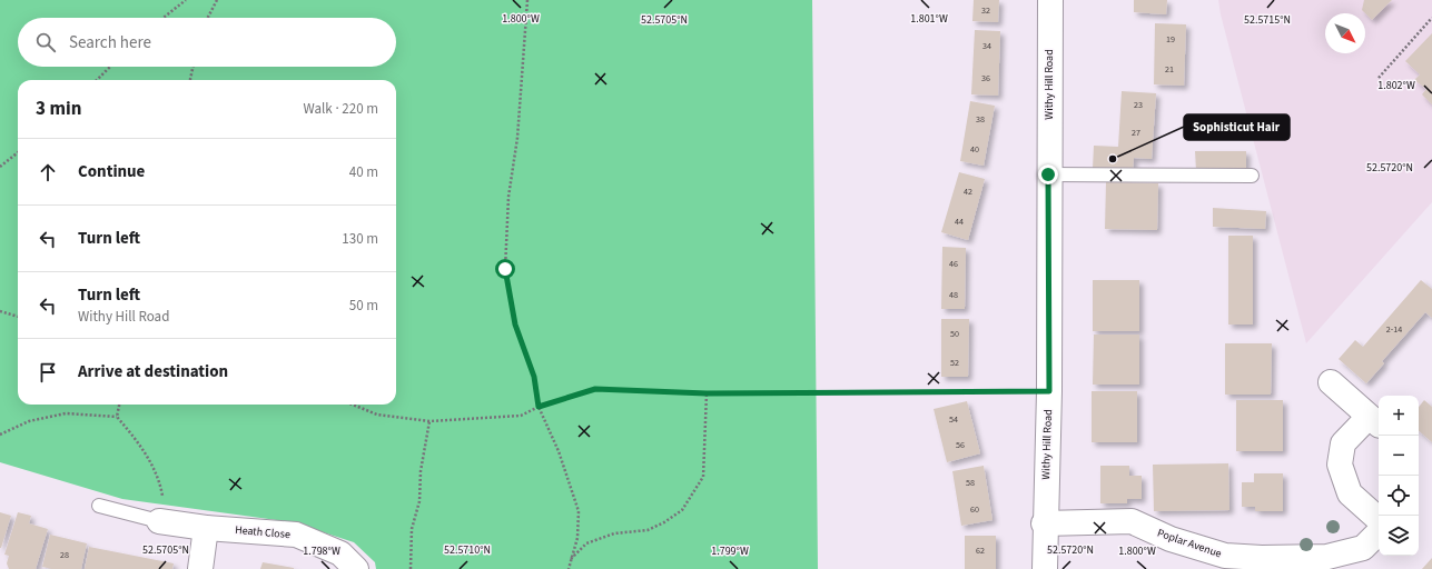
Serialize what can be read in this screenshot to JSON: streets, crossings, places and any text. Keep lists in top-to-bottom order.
{
  "streets": {
    "street": ["Withy Hill Road", "Heath Close", "Poplar Avenue"]
  },
  "crossings": [
    ["Withy Hill Road", "Poplar Avenue"]
  ],
  "places": ["Sophisticut Hair"],
  "house_numbers": [
    "32",
    "19",
    "34",
    "21",
    "36",
    "23",
    "38",
    "27",
    "40",
    "42",
    "44",
    "46",
    "48",
    "2-14",
    "50",
    "52",
    "54",
    "56",
    "58",
    "60",
    "62",
    "28"
  ],
  "north": "bottom right",
  "page": {
    "search": "Search here",
    "heading": ["3 min", "Walk · 220 m"],
    "list": [
      ["Continue", "40 m"],
      ["Turn left", "130 m"],
      ["Turn left", "Withy Hill Road", "50 m"],
      "Arrive at destination"
    ],
    "map_buttons": ["+", "−"]
  },
  "coordinates": [
    "1.801°W",
    "1.800°W",
    "52.5705°N",
    "52.5715°N",
    "1.802°W",
    "52.5720°N",
    "52.5710°N",
    "1.798°W",
    "1.799°W"
  ]
}
